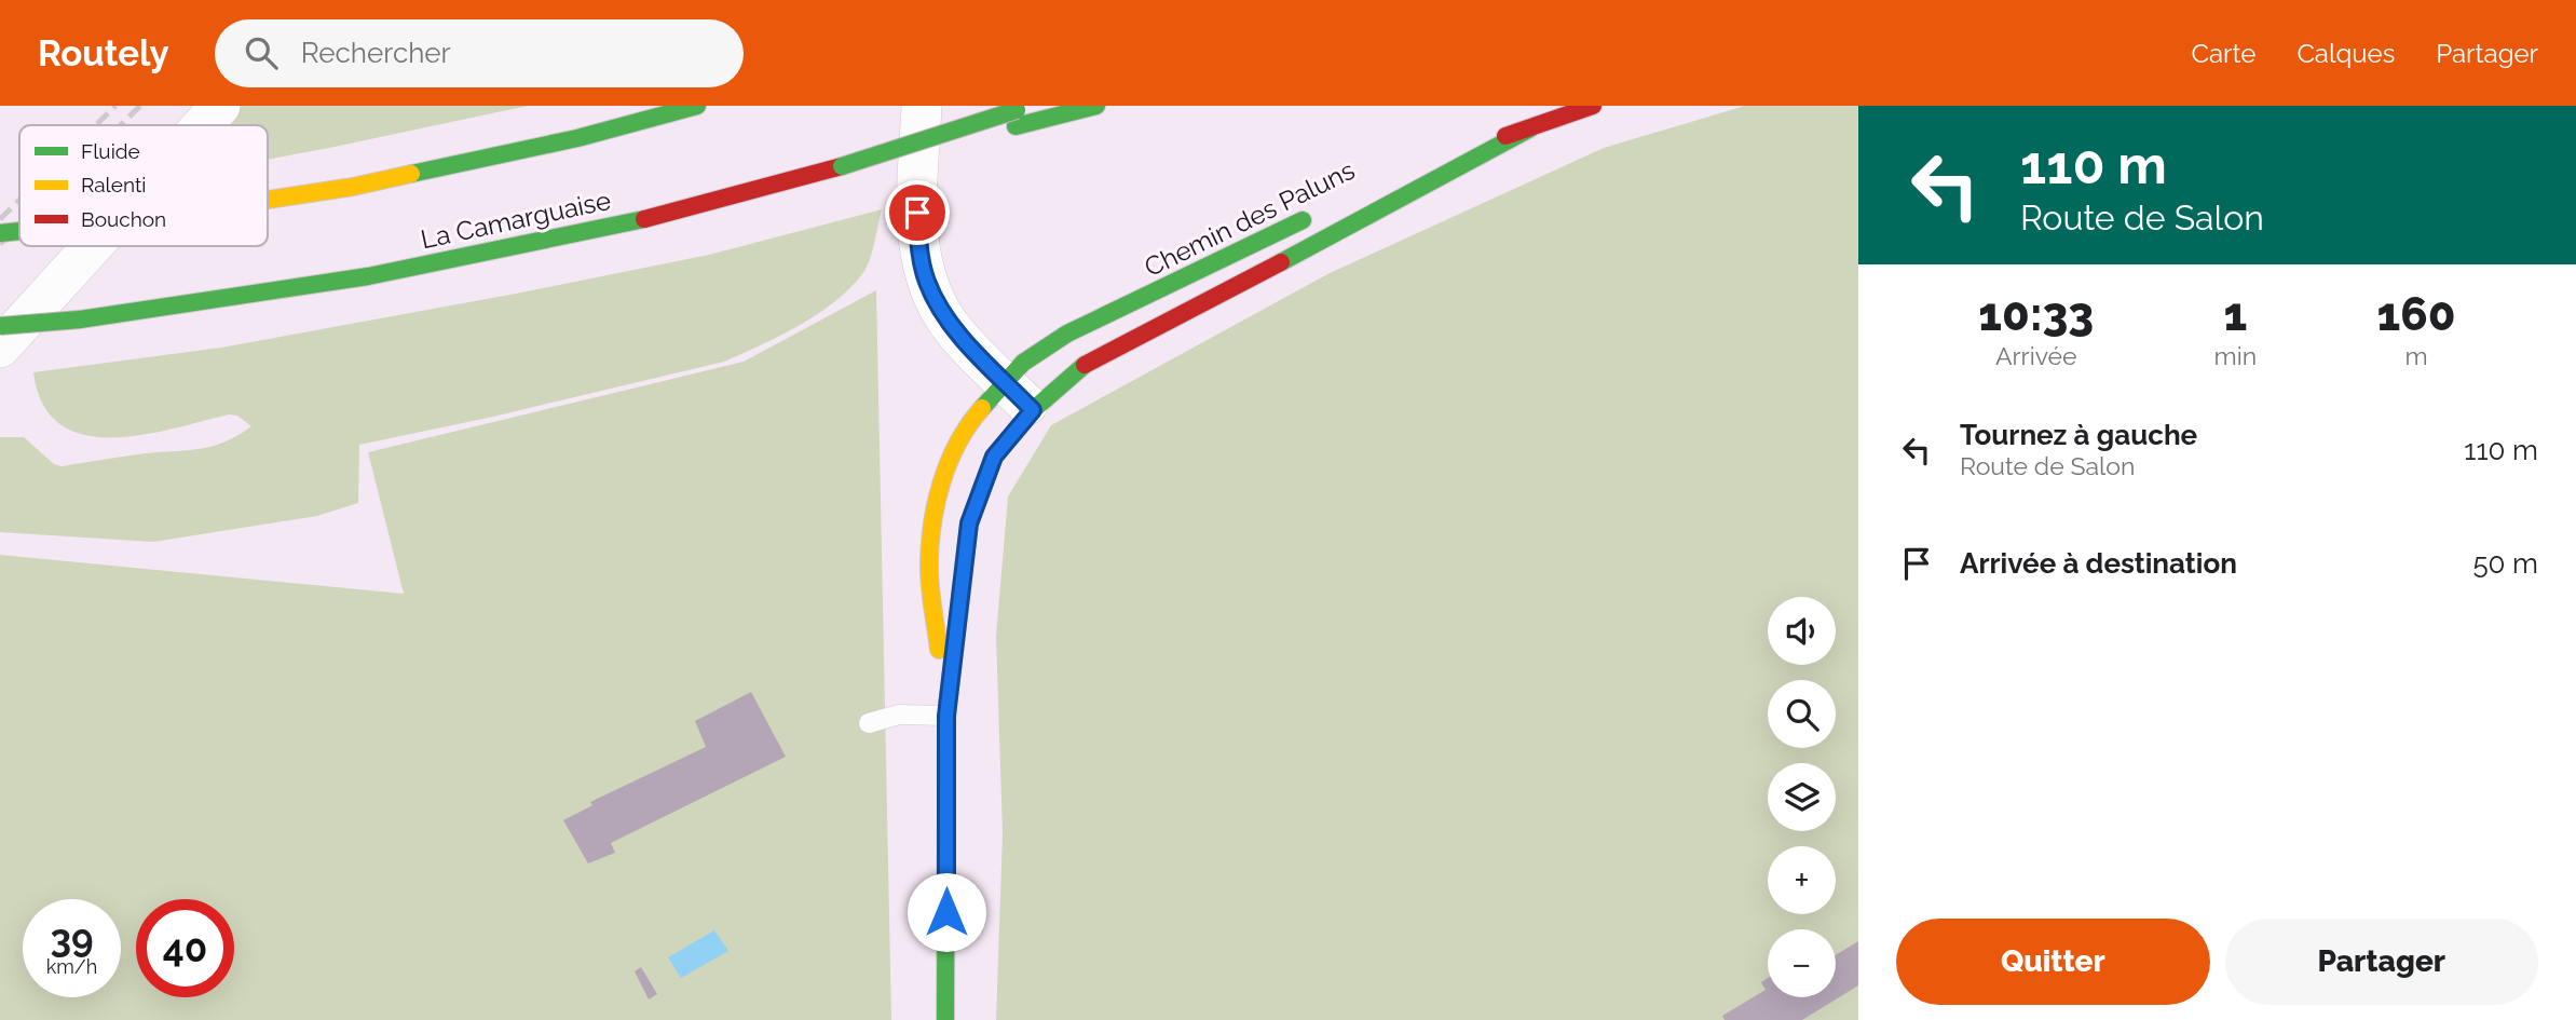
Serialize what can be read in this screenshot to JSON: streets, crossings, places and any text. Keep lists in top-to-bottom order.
{
  "streets": {
    "main road": ["Chemin des Paluns", "La Camarguaise"]
  },
  "legend": ["Fluide", "Ralenti", "Bouchon"],
  "page": {
    "header": "Routely",
    "search": "Rechercher",
    "nav": ["Carte", "Calques", "Partager"],
    "turn": ["110 m", "Route de Salon"],
    "eta": [
      "10:33",
      "Arrivée",
      "1",
      "min",
      "160",
      "m"
    ],
    "list": [
      {
        "name": "Tournez à gauche",
        "note": "Route de Salon",
        "value": "110 m"
      },
      {
        "name": "Arrivée à destination",
        "value": "50 m"
      }
    ],
    "map_buttons": ["+", "−"],
    "speed": "39 km/h",
    "limit": "40",
    "buttons": ["Quitter", "Partager"]
  }
}
